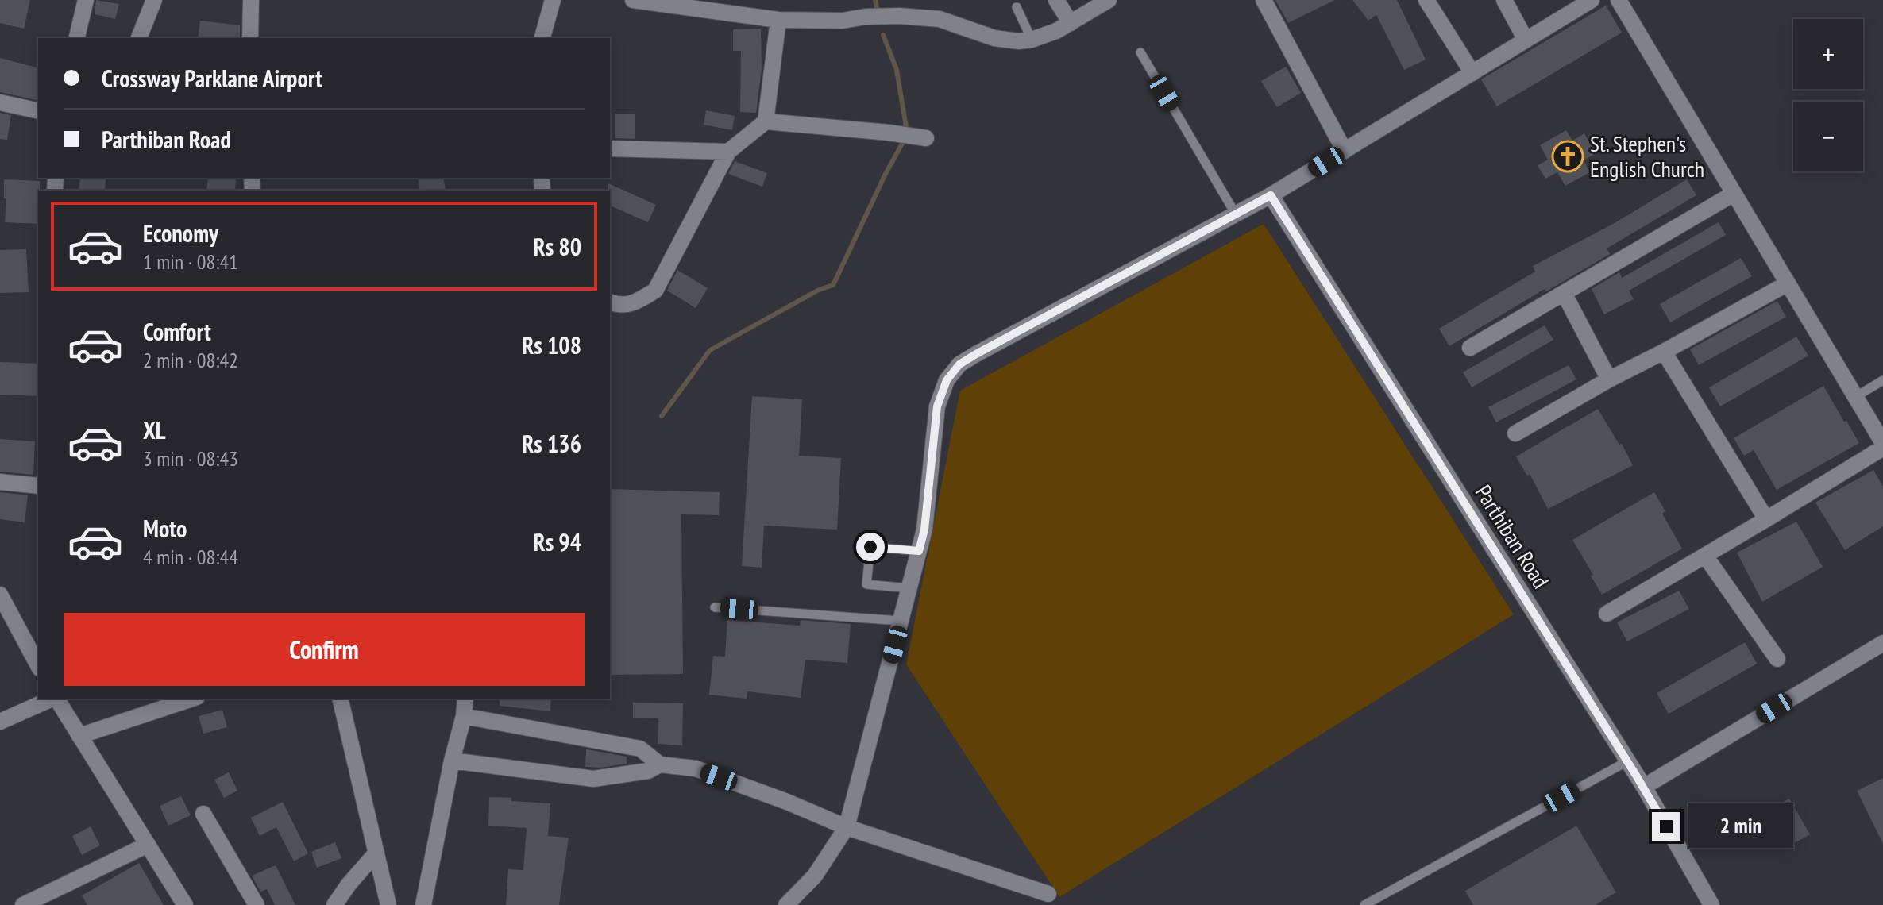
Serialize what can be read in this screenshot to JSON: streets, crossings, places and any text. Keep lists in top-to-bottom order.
{
  "streets": {
    "street": ["Parthiban Road"]
  },
  "places": {
    "church": ["St. Stephen's English Church"]
  },
  "page": {
    "map_buttons": ["+", "−"],
    "banner": ["Crossway Parklane Airport", "Parthiban Road"],
    "list": [
      {
        "name": "Economy",
        "note": "1 min · 08:41",
        "value": "Rs 80"
      },
      {
        "name": "Comfort",
        "note": "2 min · 08:42",
        "value": "Rs 108"
      },
      {
        "name": "XL",
        "note": "3 min · 08:43",
        "value": "Rs 136"
      },
      {
        "name": "Moto",
        "note": "4 min · 08:44",
        "value": "Rs 94"
      }
    ],
    "buttons": "Confirm",
    "bubble": "2 min"
  }
}
